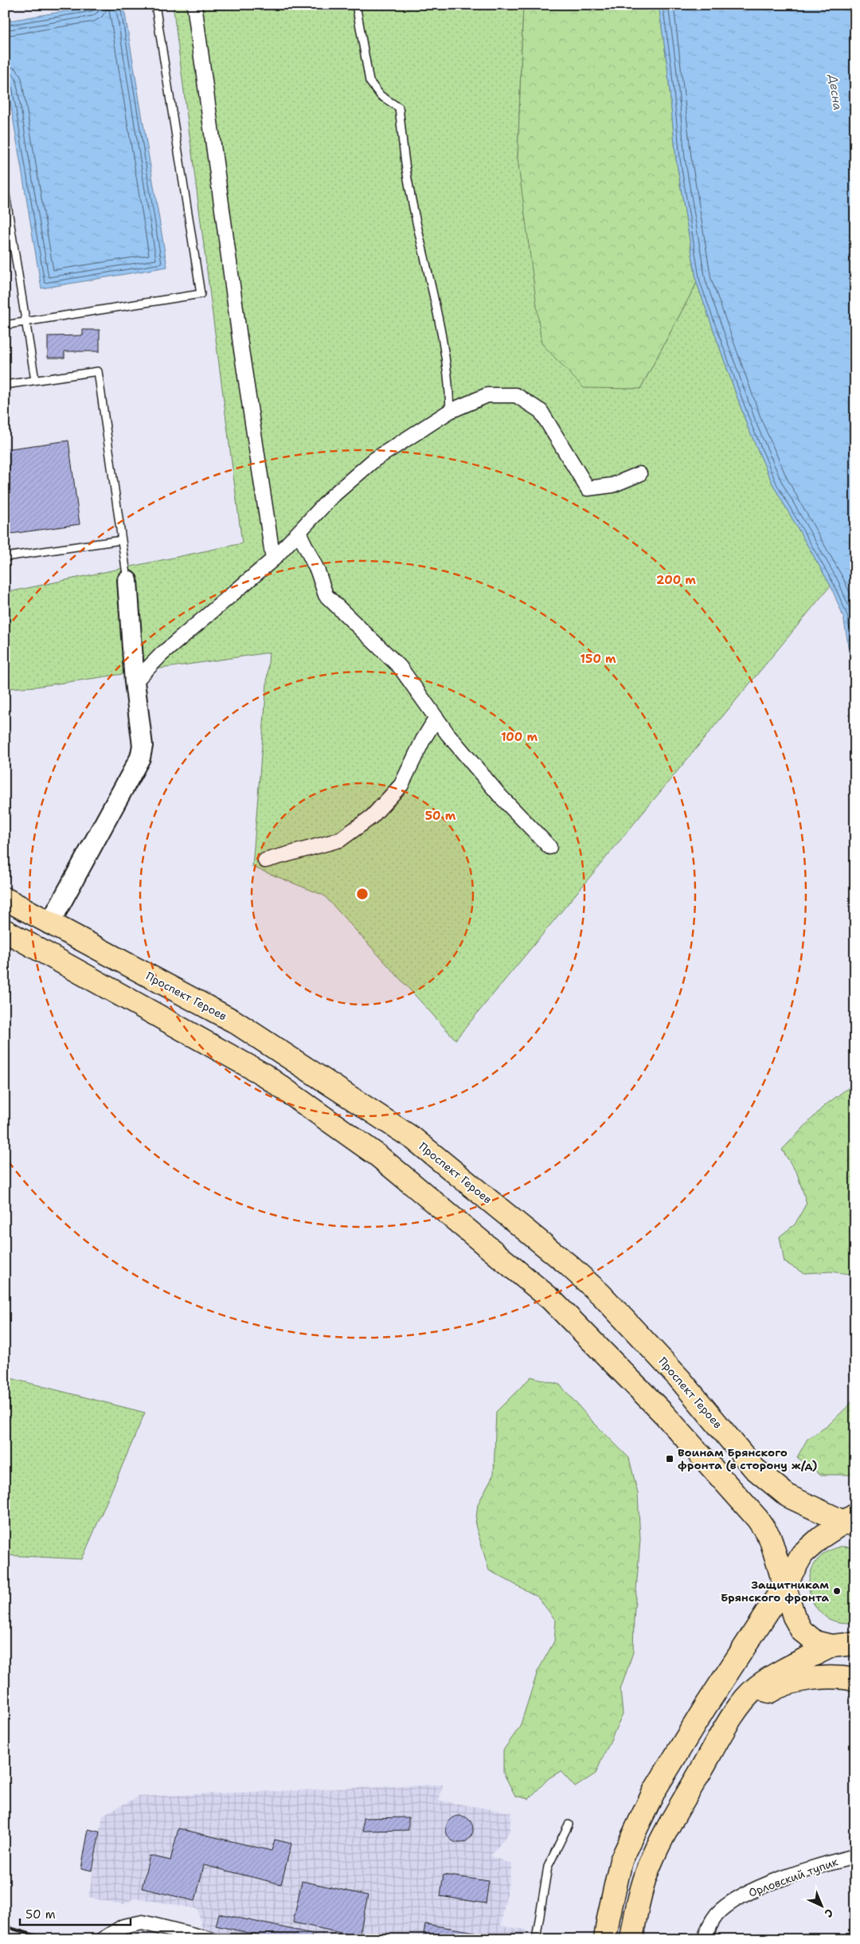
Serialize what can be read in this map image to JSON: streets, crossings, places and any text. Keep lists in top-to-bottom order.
{
  "streets": {
    "main road": ["Проспект Героев"],
    "street": ["Орловский тупик"]
  },
  "water": ["Десна"],
  "places": {
    "transit": ["Воинам Брянского фронта (в сторону ж/д)"],
    "other": ["Защитникам Брянского фронта"]
  },
  "scale_bar": "50 m",
  "north": "bottom right",
  "rings": [
    "200 m",
    "150 m",
    "100 m",
    "50 m"
  ]
}
